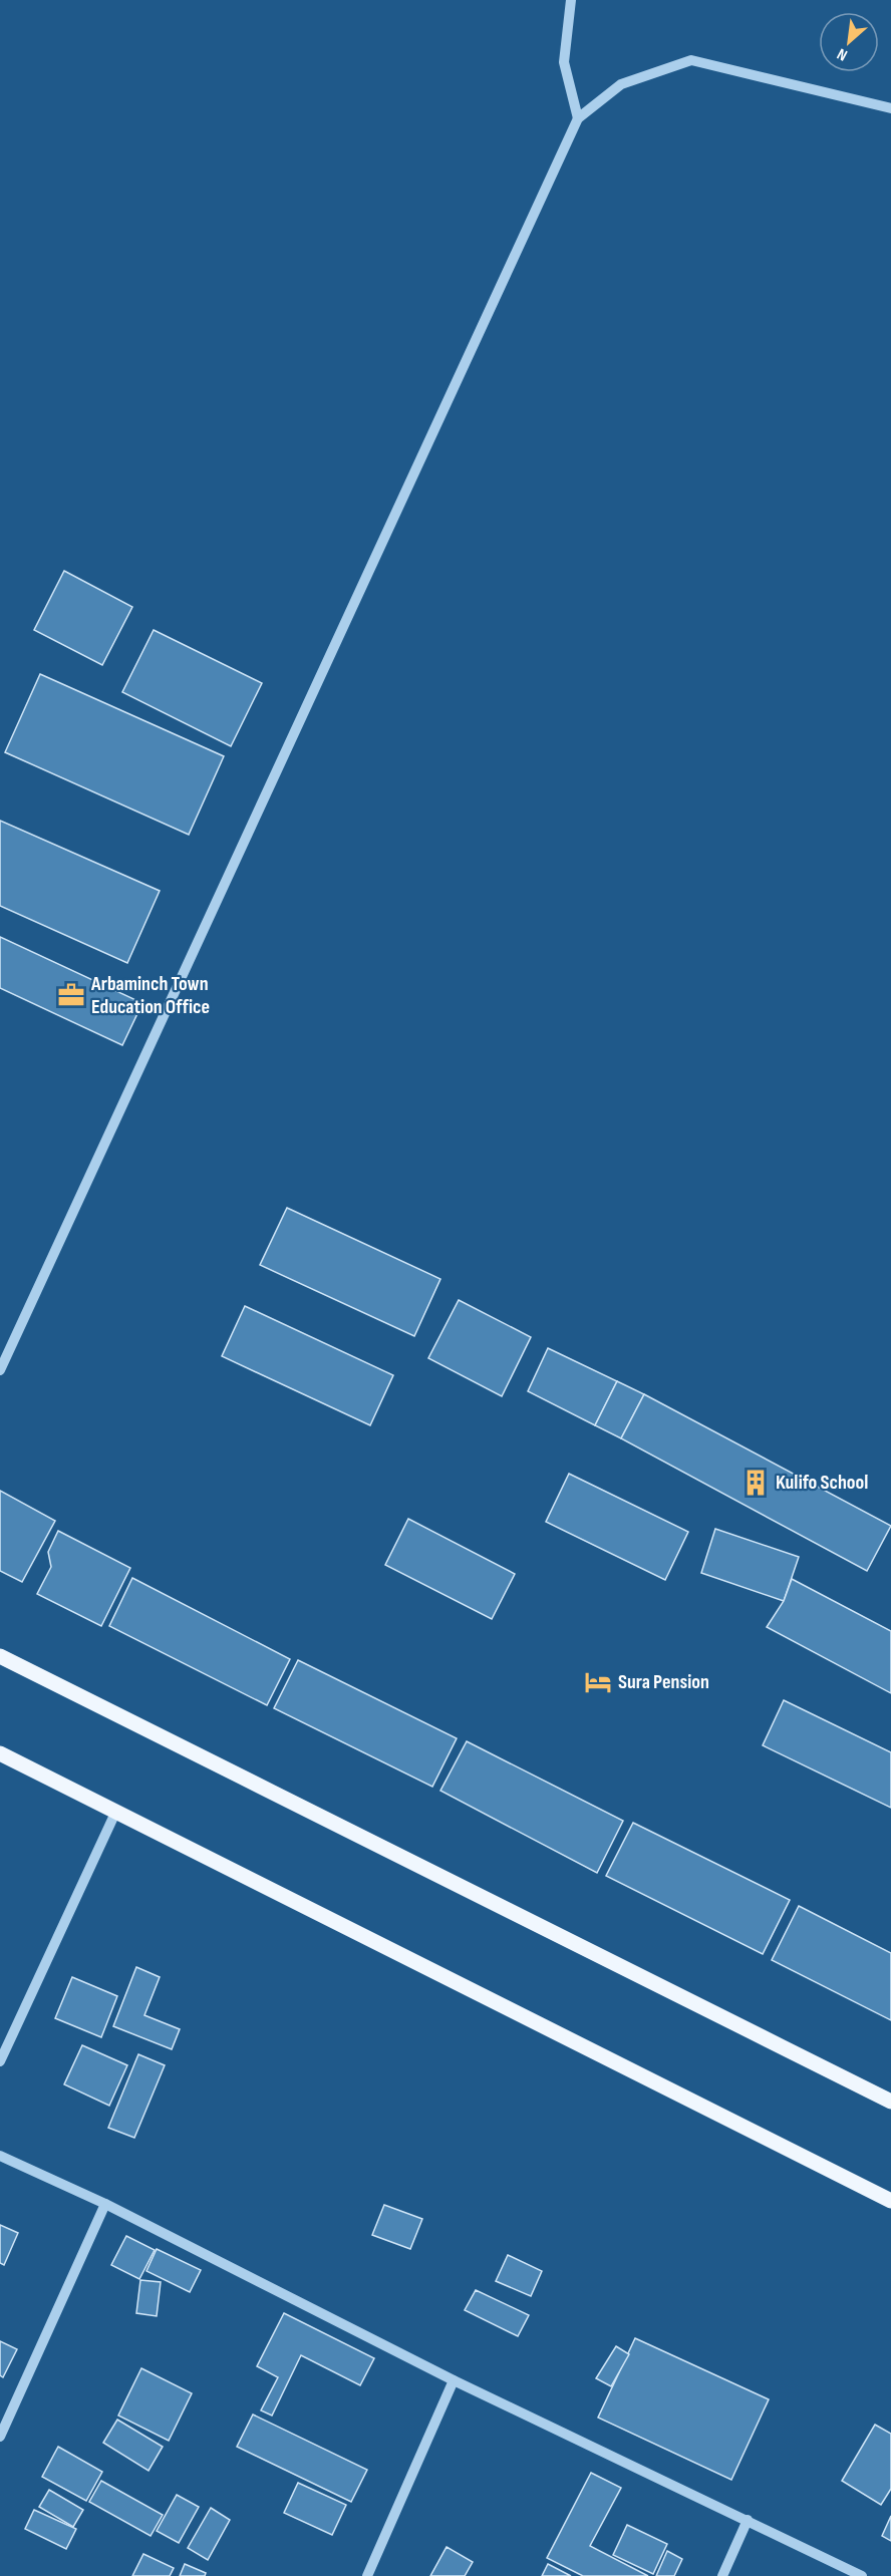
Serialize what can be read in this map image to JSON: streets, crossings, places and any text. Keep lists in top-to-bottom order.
{
  "places": {
    "office": ["Arbaminch Town Education Office"],
    "building": ["Kulifo School"],
    "hotel": ["Sura Pension"]
  },
  "north": "bottom left"
}
